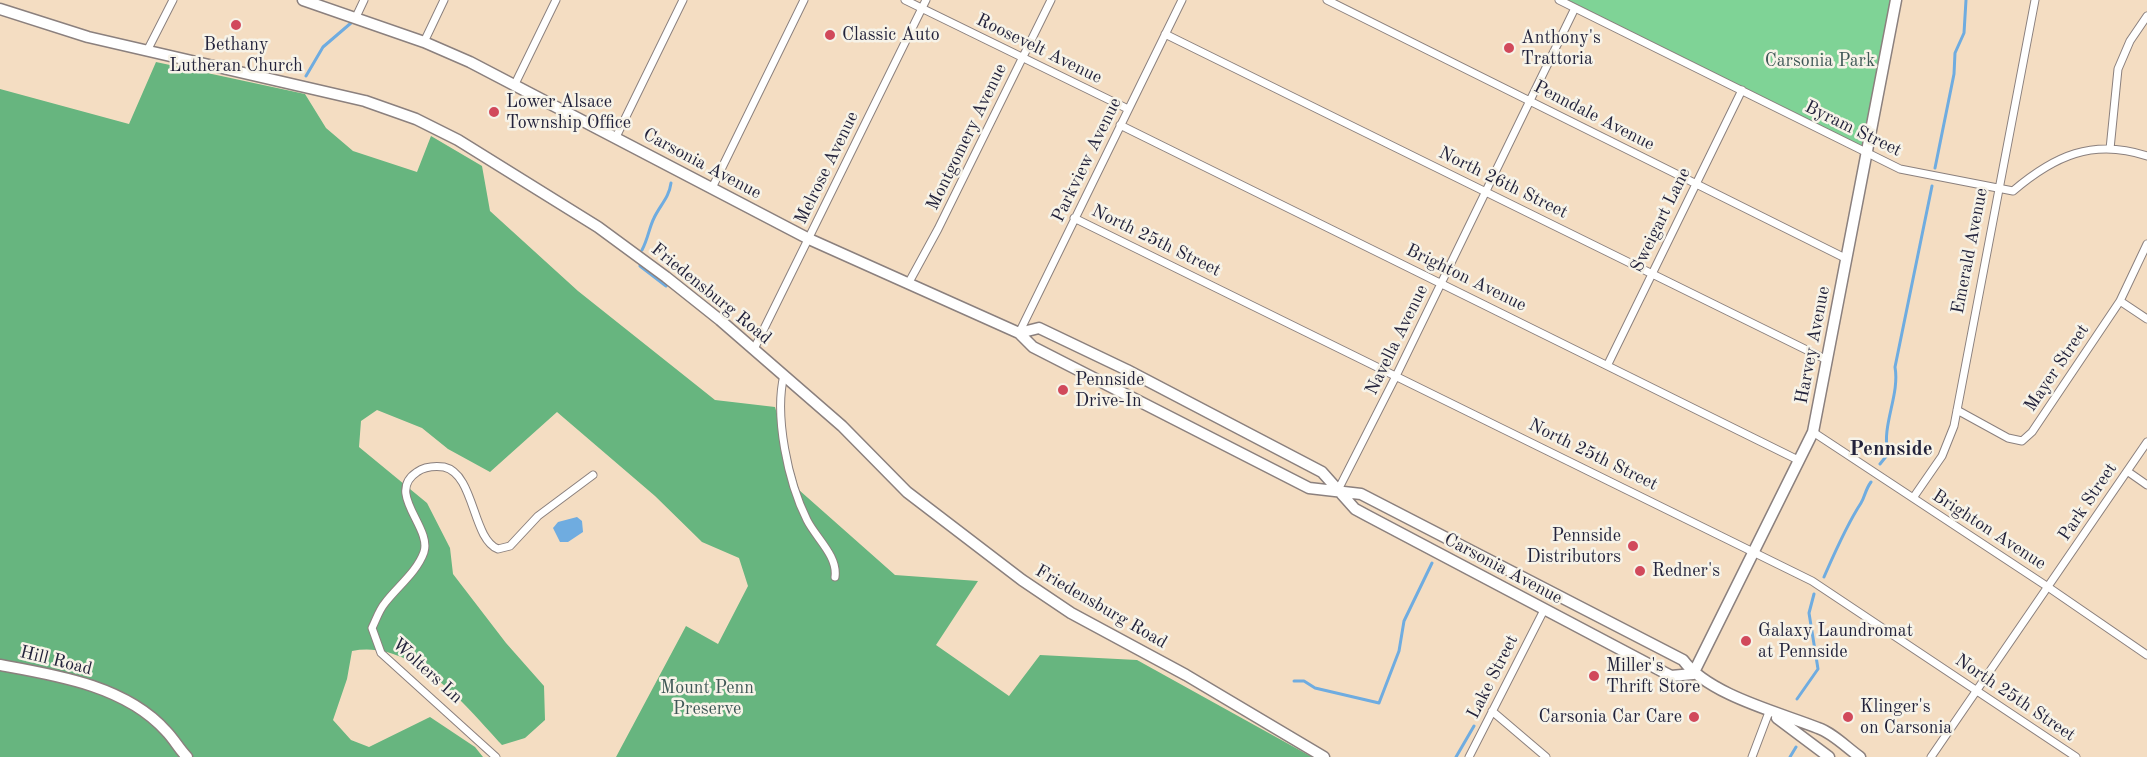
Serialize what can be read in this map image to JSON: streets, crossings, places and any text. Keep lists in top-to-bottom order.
{
  "streets": {
    "street": [
      "Roosevelt Avenue",
      "Penndale Avenue",
      "Byram Street",
      "Montgomery Avenue",
      "Parkview Avenue",
      "Carsonia Avenue",
      "Melrose Avenue",
      "North 26th Street",
      "Sweigart Lane",
      "North 25th Street",
      "Emerald Avenue",
      "Brighton Avenue",
      "Friedensburg Road",
      "Navella Avenue",
      "Harvey Avenue",
      "Mayer Street",
      "Park Street",
      "Hill Road",
      "Wolters Ln",
      "Lake Street"
    ]
  },
  "crossings": [
    ["Roosevelt Avenue", "Montgomery Avenue"],
    ["Roosevelt Avenue", "Parkview Avenue"],
    ["Roosevelt Avenue", "Melrose Avenue"],
    ["Penndale Avenue", "Sweigart Lane"],
    ["Penndale Avenue", "Navella Avenue"],
    ["Penndale Avenue", "Harvey Avenue"],
    ["Byram Street", "Sweigart Lane"],
    ["Byram Street", "Emerald Avenue"],
    ["Byram Street", "Navella Avenue"],
    ["Byram Street", "Harvey Avenue"],
    ["Montgomery Avenue", "Carsonia Avenue"],
    ["Parkview Avenue", "Carsonia Avenue"],
    ["Parkview Avenue", "North 26th Street"],
    ["Parkview Avenue", "North 25th Street"],
    ["Parkview Avenue", "Brighton Avenue"],
    ["Carsonia Avenue", "Melrose Avenue"],
    ["Carsonia Avenue", "Navella Avenue"],
    ["Carsonia Avenue", "Harvey Avenue"],
    ["Carsonia Avenue", "Lake Street"],
    ["Melrose Avenue", "Friedensburg Road"],
    ["North 26th Street", "Sweigart Lane"],
    ["North 26th Street", "Navella Avenue"],
    ["North 26th Street", "Harvey Avenue"],
    ["Sweigart Lane", "Brighton Avenue"],
    ["North 25th Street", "Navella Avenue"],
    ["North 25th Street", "Harvey Avenue"],
    ["North 25th Street", "Park Street"],
    ["Emerald Avenue", "Brighton Avenue"],
    ["Emerald Avenue", "Mayer Street"],
    ["Brighton Avenue", "Navella Avenue"],
    ["Brighton Avenue", "Harvey Avenue"],
    ["Brighton Avenue", "Park Street"]
  ],
  "districts": ["Pennside"],
  "parks": ["Carsonia Park", "Mount Penn Preserve"],
  "places": [
    "Bethany Lutheran Church",
    "Classic Auto",
    "Anthony's Trattoria",
    "Lower Alsace Township Office",
    "Pennside Drive-In",
    "Pennside Distributors",
    "Redner's",
    "Galaxy Laundromat at Pennside",
    "Miller's Thrift Store",
    "Carsonia Car Care",
    "Klinger's on Carsonia"
  ]
}
